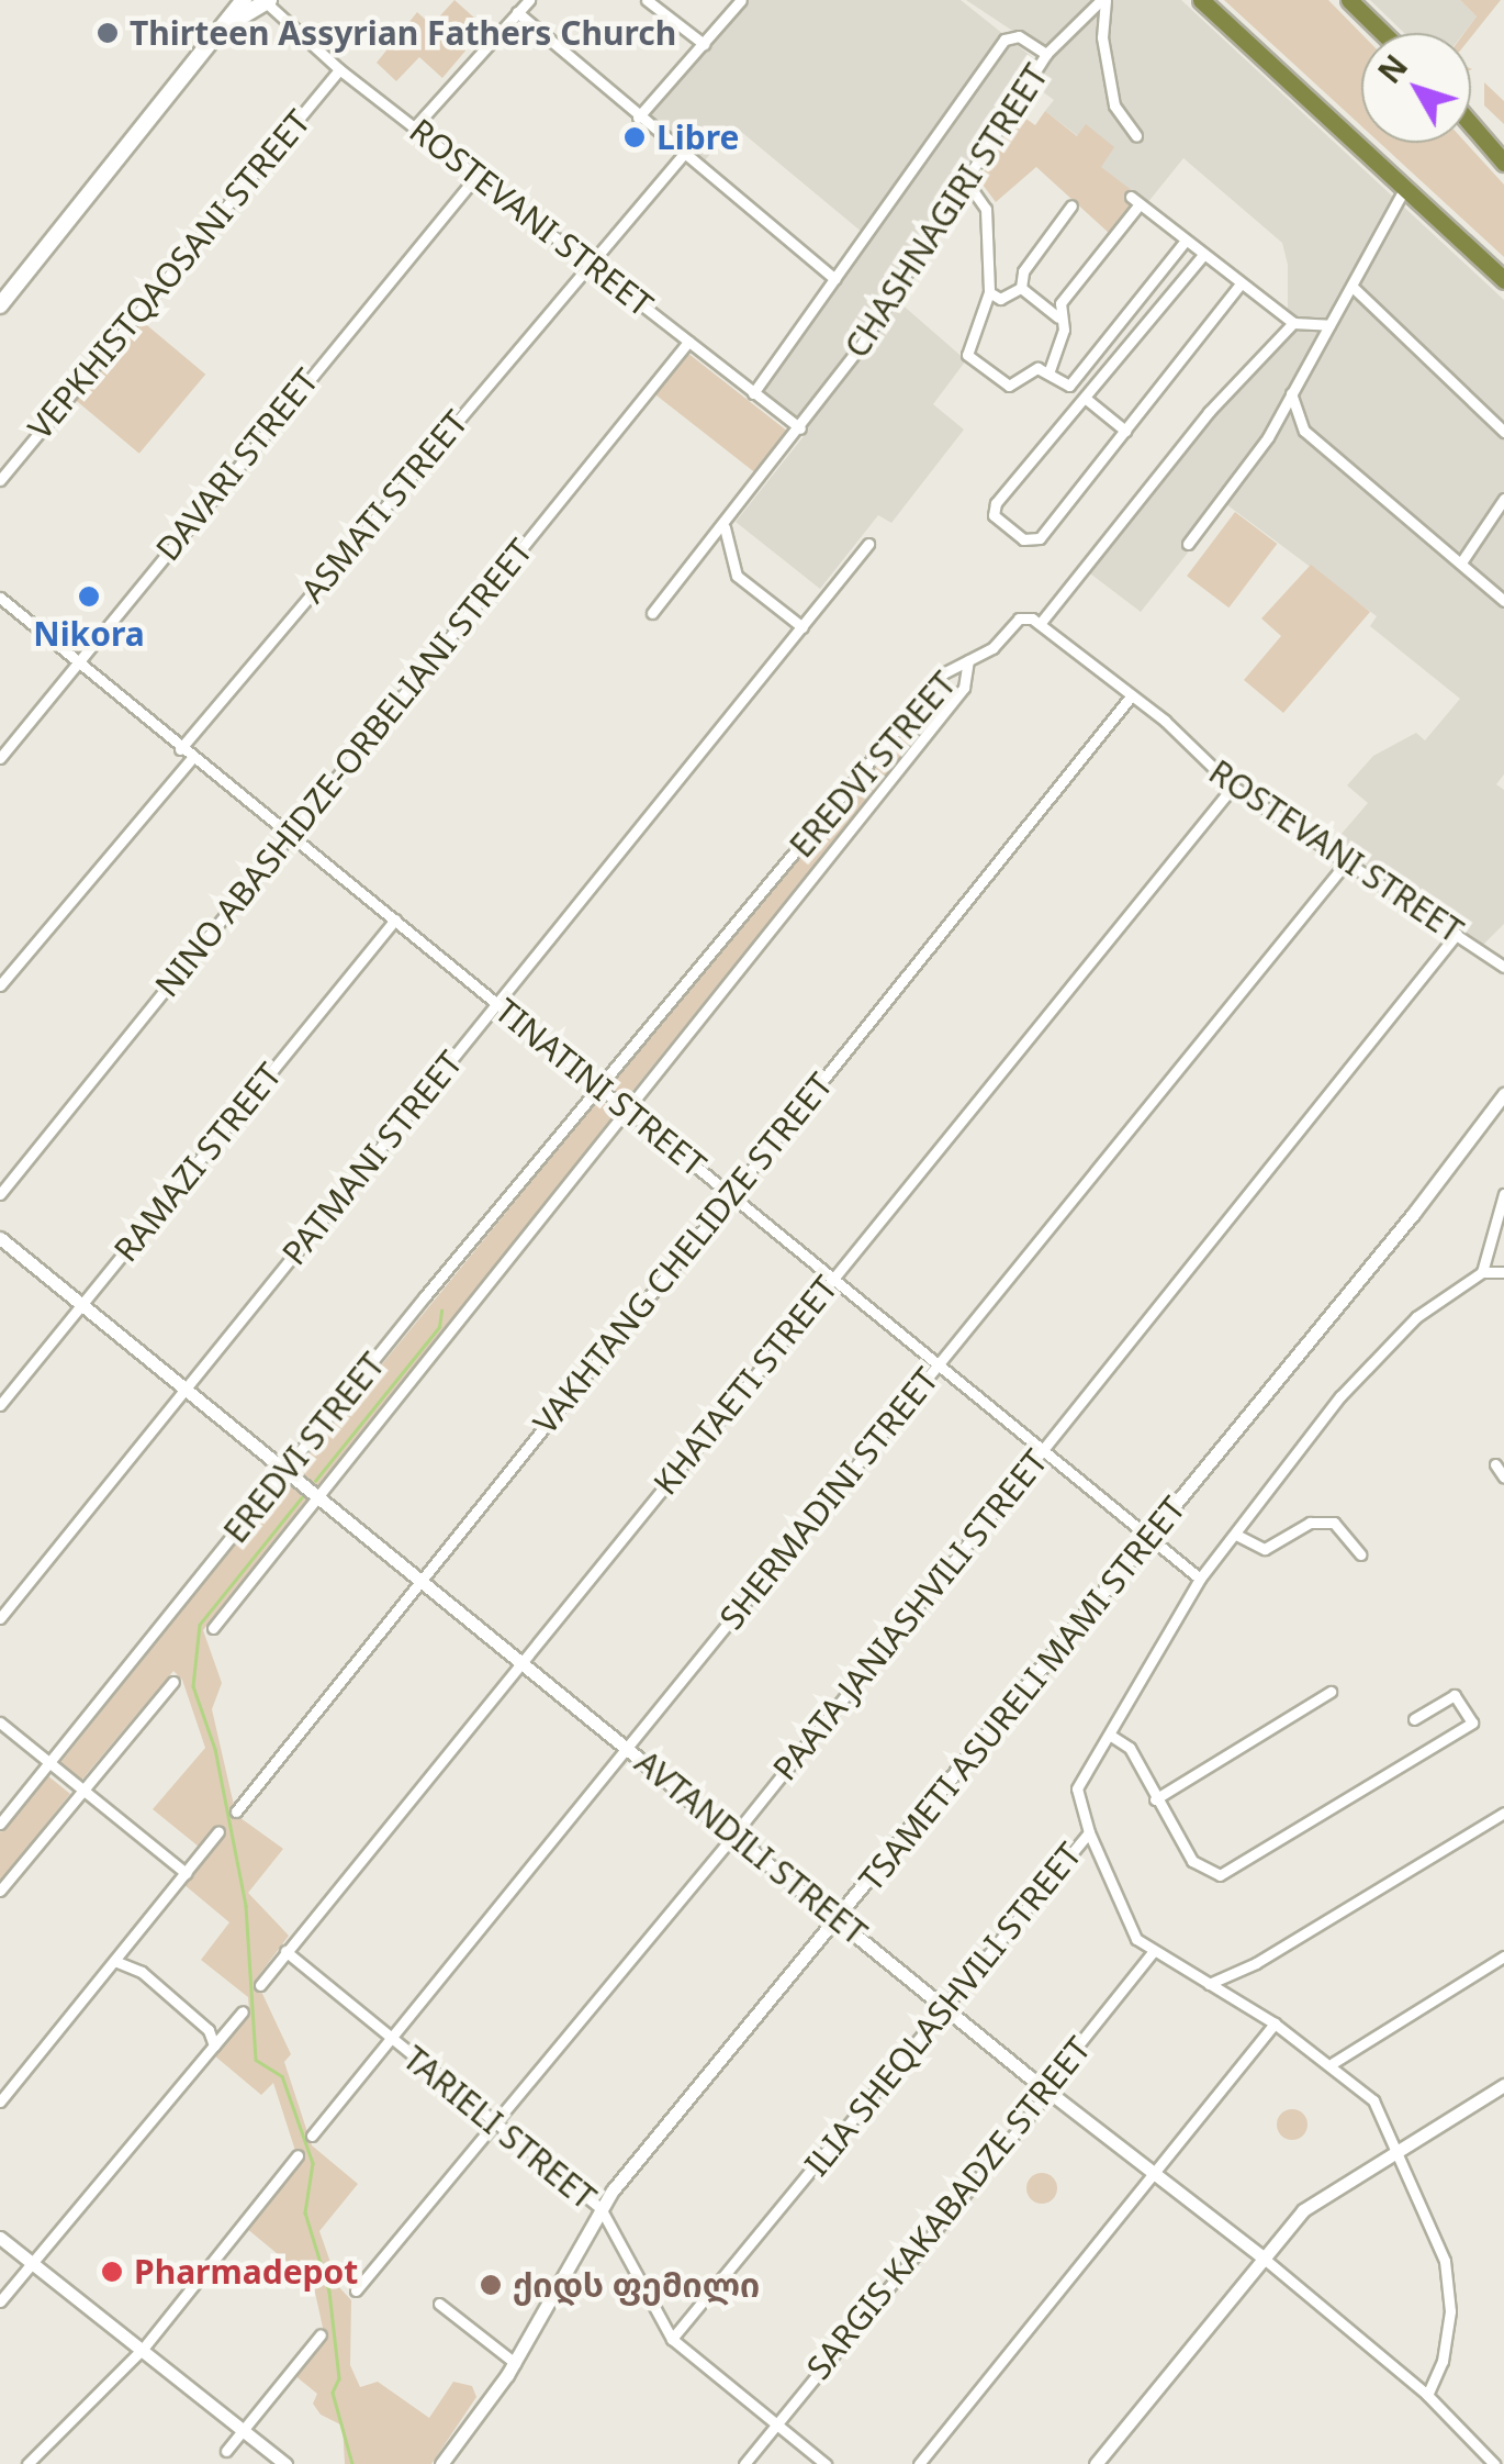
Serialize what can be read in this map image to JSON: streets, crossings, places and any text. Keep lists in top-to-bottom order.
{
  "streets": {
    "street": [
      "CHASHNAGIRI STREET",
      "ROSTEVANI STREET",
      "VEPKHISTQAOSANI STREET",
      "DAVARI STREET",
      "ASMATI STREET",
      "EREDVI STREET",
      "NINO ABASHIDZE-ORBELIANI STREET",
      "TINATINI STREET",
      "PATMANI STREET",
      "RAMAZI STREET",
      "VAKHTANG CHELIDZE STREET",
      "KHATAETI STREET",
      "SHERMADINI STREET",
      "PAATA JANIASHVILI STREET",
      "TSAMETI ASURELI MAMI STREET",
      "AVTANDILI STREET",
      "ILIA SHEQLASHVILI STREET",
      "TARIELI STREET",
      "SARGIS KAKABADZE STREET"
    ]
  },
  "crossings": [
    ["CHASHNAGIRI STREET", "ROSTEVANI STREET"],
    ["ROSTEVANI STREET", "VEPKHISTQAOSANI STREET"],
    ["ROSTEVANI STREET", "DAVARI STREET"],
    ["ROSTEVANI STREET", "ASMATI STREET"],
    ["ROSTEVANI STREET", "NINO ABASHIDZE-ORBELIANI STREET"],
    ["ROSTEVANI STREET", "VAKHTANG CHELIDZE STREET"],
    ["ROSTEVANI STREET", "KHATAETI STREET"],
    ["ROSTEVANI STREET", "SHERMADINI STREET"],
    ["ROSTEVANI STREET", "PAATA JANIASHVILI STREET"],
    ["DAVARI STREET", "TINATINI STREET"],
    ["ASMATI STREET", "TINATINI STREET"],
    ["EREDVI STREET", "TINATINI STREET"],
    ["EREDVI STREET", "AVTANDILI STREET"],
    ["NINO ABASHIDZE-ORBELIANI STREET", "TINATINI STREET"],
    ["TINATINI STREET", "PATMANI STREET"],
    ["TINATINI STREET", "RAMAZI STREET"],
    ["TINATINI STREET", "VAKHTANG CHELIDZE STREET"],
    ["TINATINI STREET", "KHATAETI STREET"],
    ["TINATINI STREET", "SHERMADINI STREET"],
    ["TINATINI STREET", "PAATA JANIASHVILI STREET"],
    ["TINATINI STREET", "TSAMETI ASURELI MAMI STREET"],
    ["TINATINI STREET", "ILIA SHEQLASHVILI STREET"],
    ["PATMANI STREET", "AVTANDILI STREET"],
    ["RAMAZI STREET", "AVTANDILI STREET"],
    ["VAKHTANG CHELIDZE STREET", "AVTANDILI STREET"],
    ["KHATAETI STREET", "AVTANDILI STREET"],
    ["KHATAETI STREET", "TARIELI STREET"],
    ["SHERMADINI STREET", "AVTANDILI STREET"],
    ["SHERMADINI STREET", "TARIELI STREET"],
    ["PAATA JANIASHVILI STREET", "AVTANDILI STREET"],
    ["PAATA JANIASHVILI STREET", "TARIELI STREET"],
    ["TSAMETI ASURELI MAMI STREET", "AVTANDILI STREET"],
    ["TSAMETI ASURELI MAMI STREET", "TARIELI STREET"],
    ["AVTANDILI STREET", "ILIA SHEQLASHVILI STREET"],
    ["AVTANDILI STREET", "SARGIS KAKABADZE STREET"],
    ["ILIA SHEQLASHVILI STREET", "TARIELI STREET"],
    ["TARIELI STREET", "SARGIS KAKABADZE STREET"]
  ],
  "places": [
    "Thirteen Assyrian Fathers Church",
    "Libre",
    "Nikora",
    "Pharmadepot",
    "ქიდს ფემილი"
  ],
  "north": "top left"
}
